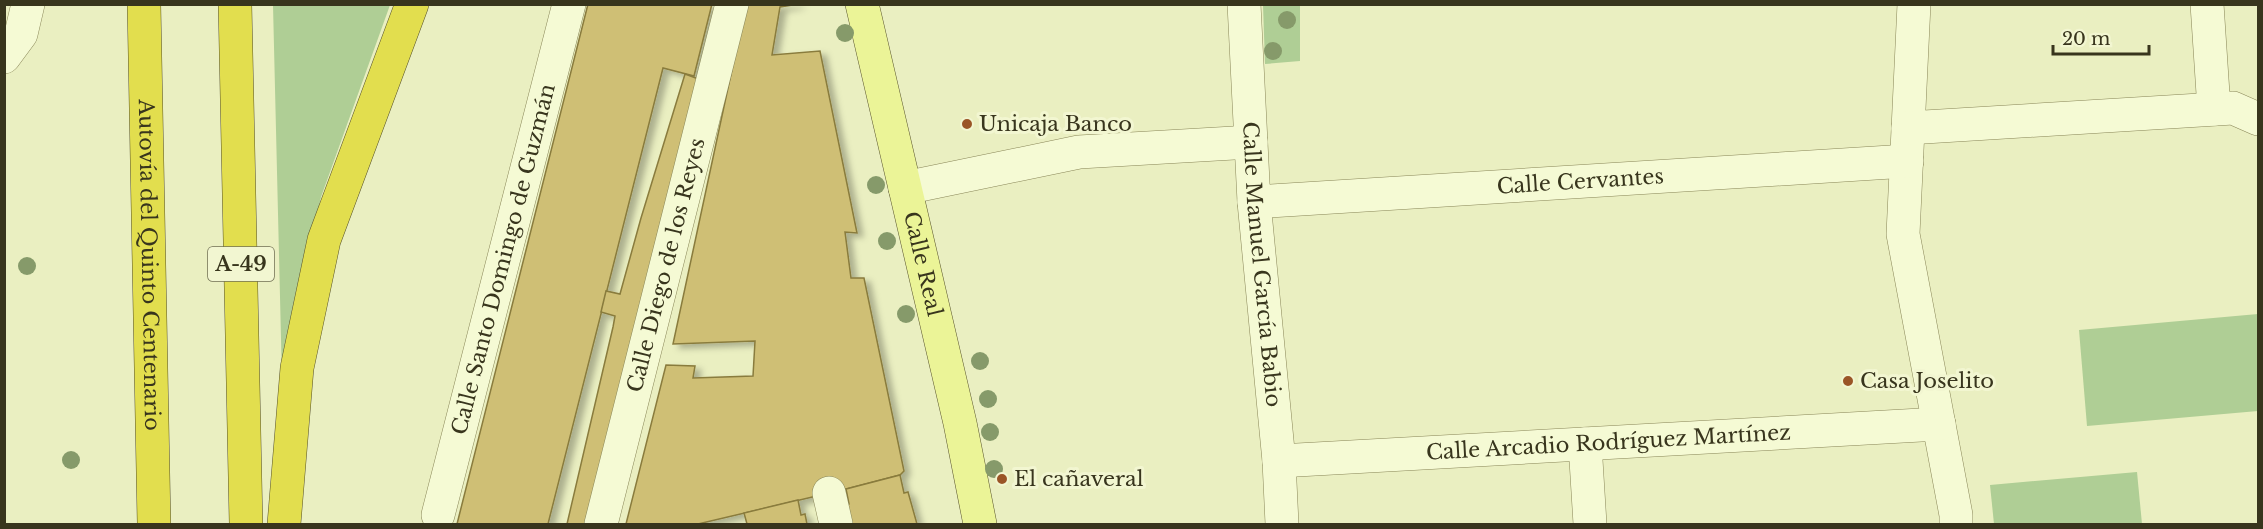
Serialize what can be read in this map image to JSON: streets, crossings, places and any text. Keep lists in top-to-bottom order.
{
  "streets": {
    "highway": ["Autovía del Quinto Centenario", "A-49"],
    "main road": ["Calle Real"],
    "street": [
      "Calle Cervantes",
      "Calle Santo Domingo de Guzmán",
      "Calle Diego de los Reyes",
      "Calle Manuel García Babio",
      "Calle Arcadio Rodríguez Martínez"
    ]
  },
  "crossings": [
    ["Calle Cervantes", "Calle Manuel García Babio"],
    ["Calle Manuel García Babio", "Calle Arcadio Rodríguez Martínez"]
  ],
  "places": ["Unicaja Banco", "Casa Joselito", "El cañaveral"],
  "scale_bar": "20 m"
}
